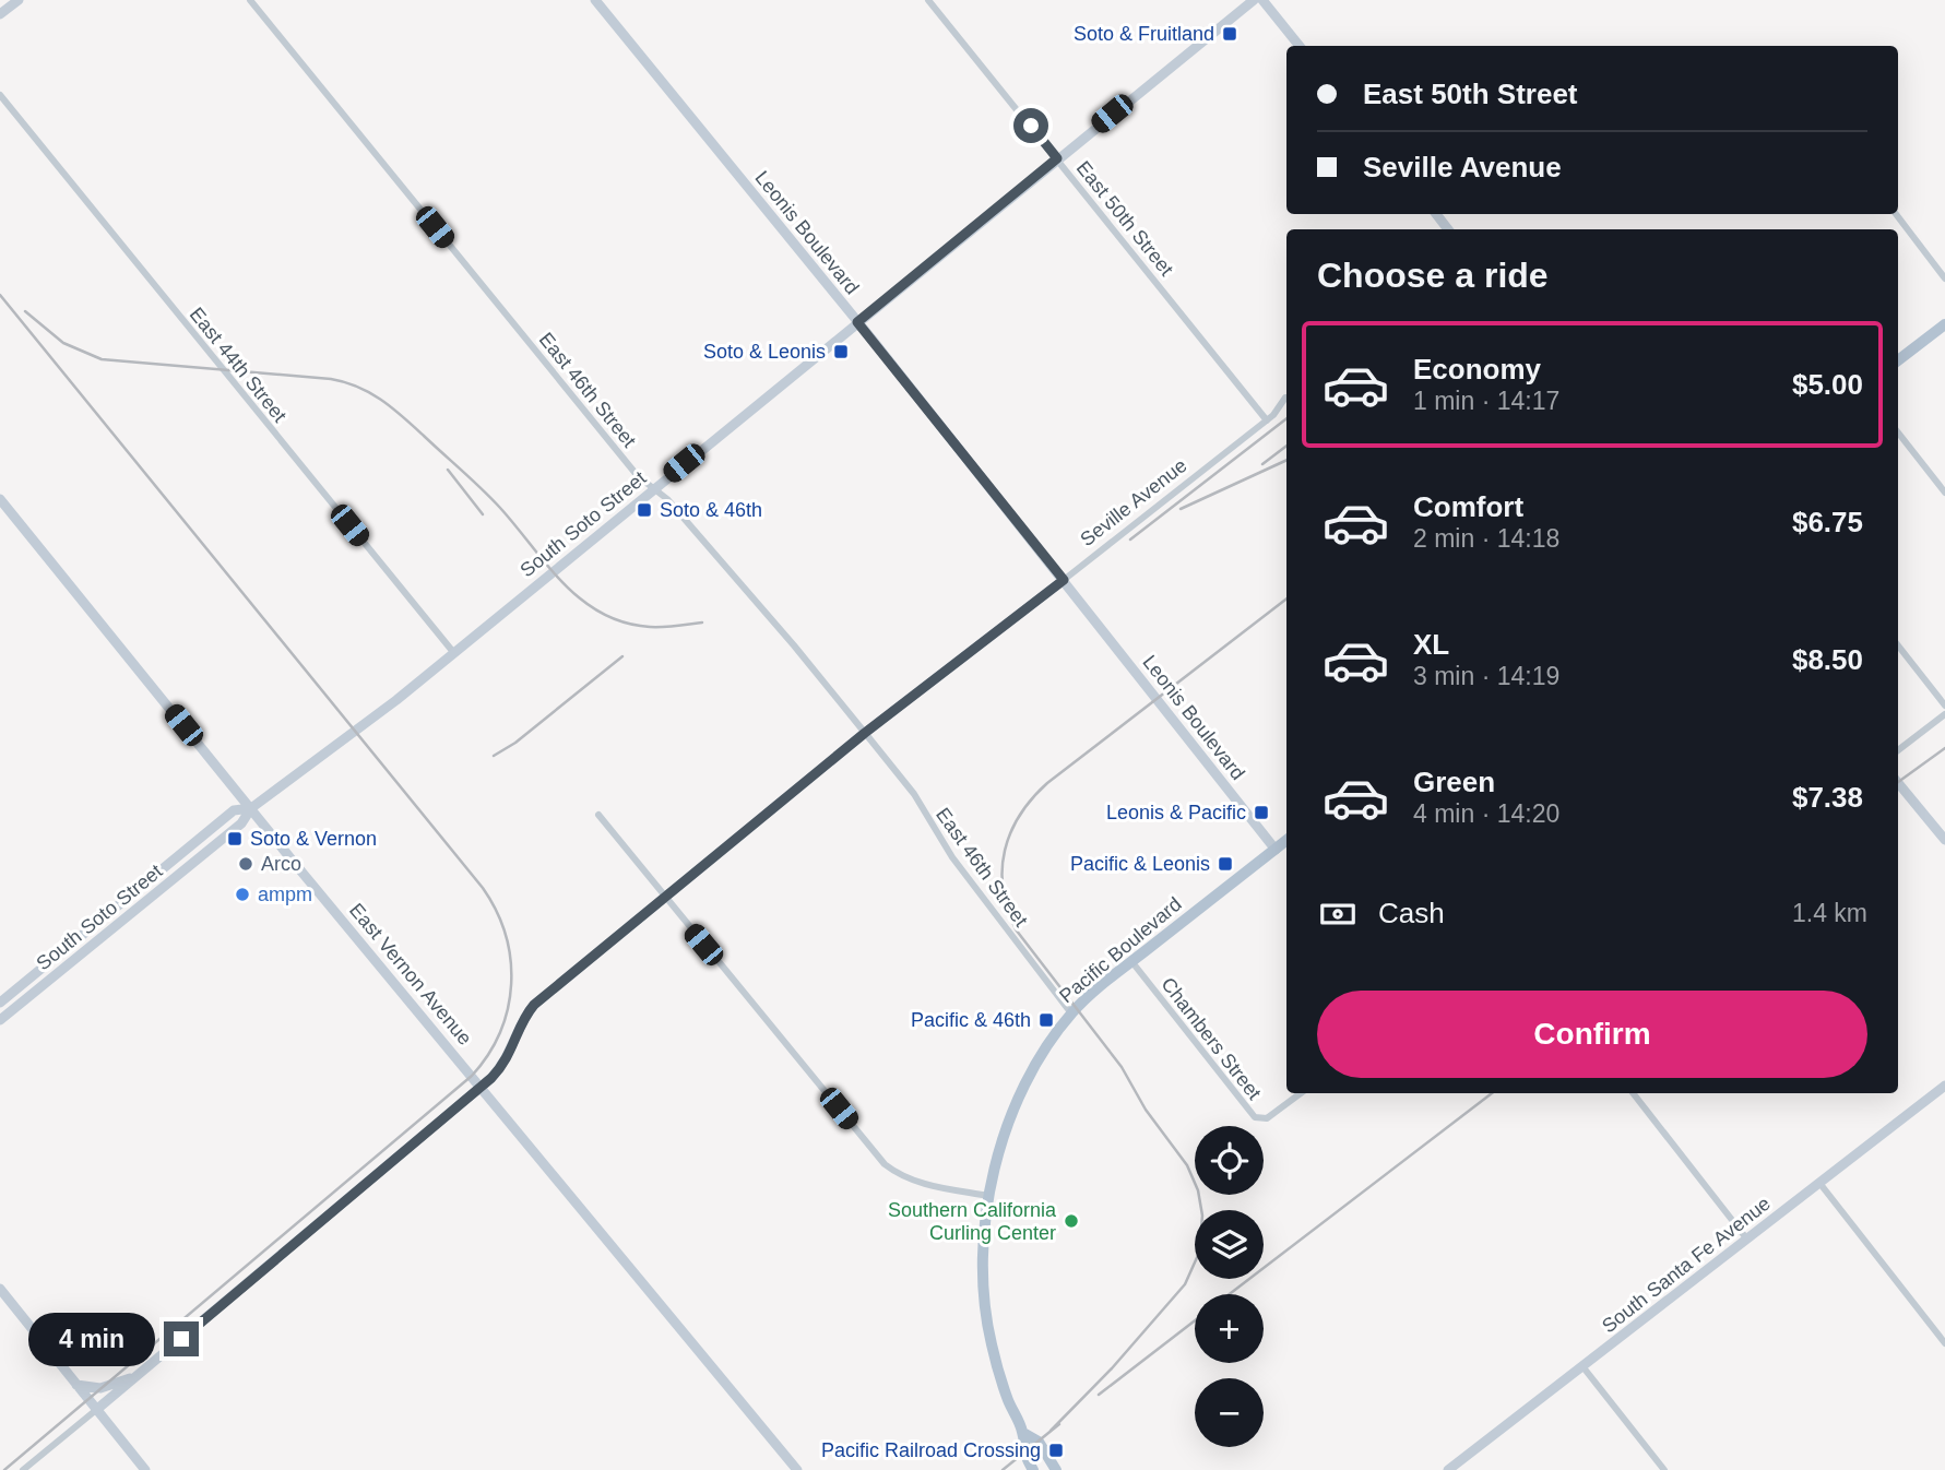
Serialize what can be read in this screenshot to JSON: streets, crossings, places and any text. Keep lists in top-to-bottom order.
{
  "streets": {
    "main road": [
      "Leonis Boulevard",
      "Seville Avenue",
      "South Soto Street",
      "Pacific Boulevard",
      "East Vernon Avenue",
      "South Santa Fe Avenue"
    ],
    "street": [
      "East 50th Street",
      "East 44th Street",
      "East 46th Street",
      "Chambers Street"
    ]
  },
  "crossings": [
    ["East 50th Street", "Seville Avenue"],
    ["East 50th Street", "South Soto Street"],
    ["Leonis Boulevard", "Seville Avenue"],
    ["Leonis Boulevard", "South Soto Street"],
    ["Leonis Boulevard", "Pacific Boulevard"],
    ["East 44th Street", "South Soto Street"],
    ["East 46th Street", "Seville Avenue"],
    ["East 46th Street", "South Soto Street"],
    ["East 46th Street", "Pacific Boulevard"],
    ["Seville Avenue", "East Vernon Avenue"],
    ["South Soto Street", "East Vernon Avenue"],
    ["Pacific Boulevard", "Chambers Street"]
  ],
  "places": {
    "transit": [
      "Soto & Fruitland",
      "Soto & Leonis",
      "Soto & 46th",
      "Leonis & Pacific",
      "Soto & Vernon",
      "Pacific & Leonis",
      "Pacific & 46th",
      "Pacific Railroad Crossing"
    ],
    "other": ["Arco", "ampm", "Southern California Curling Center"]
  },
  "page": {
    "banner": ["East 50th Street", "Seville Avenue"],
    "heading": "Choose a ride",
    "list": [
      {
        "name": "Economy",
        "note": "1 min · 14:17",
        "value": "$5.00"
      },
      {
        "name": "Comfort",
        "note": "2 min · 14:18",
        "value": "$6.75"
      },
      {
        "name": "XL",
        "note": "3 min · 14:19",
        "value": "$8.50"
      },
      {
        "name": "Green",
        "note": "4 min · 14:20",
        "value": "$7.38"
      }
    ],
    "pay": ["Cash", "1.4 km"],
    "buttons": "Confirm",
    "map_buttons": ["+", "−"],
    "bubble": "4 min"
  }
}
